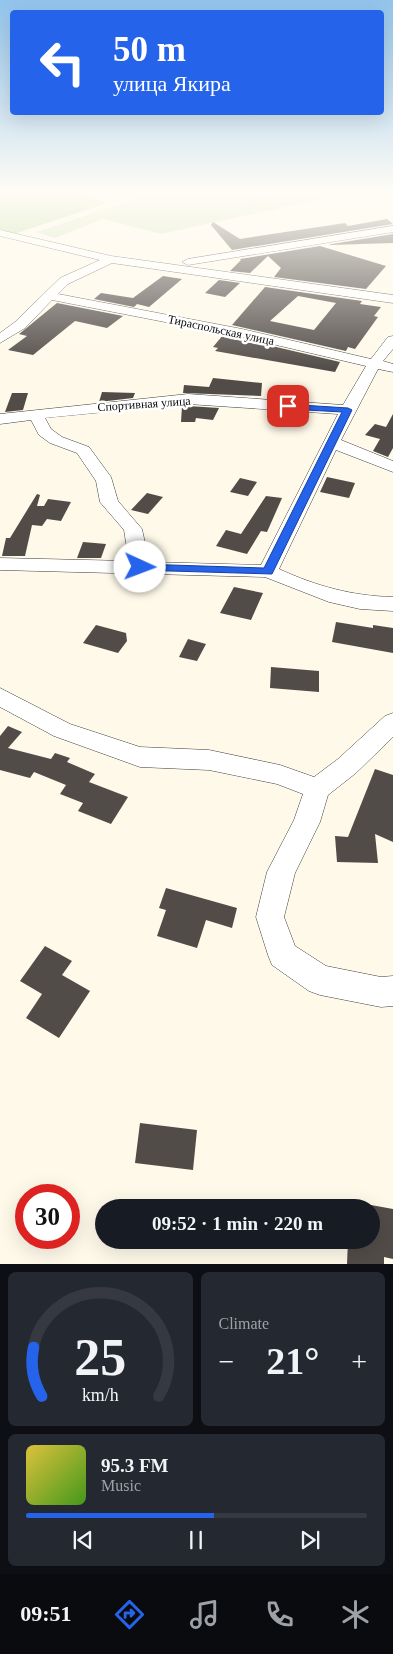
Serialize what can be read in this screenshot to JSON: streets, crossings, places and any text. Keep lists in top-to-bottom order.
{
  "streets": {
    "street": ["Тираспольская улица", "Спортивная улица"]
  },
  "page": {
    "turn": ["50 m", "улица Якира"],
    "limit": "30",
    "trip": "09:52 · 1 min · 220 m",
    "tile": "Climate",
    "heat": ["−", "21°", "+"],
    "song": ["95.3 FM", "Music"],
    "tabs": "09:51",
    "gauge": ["25", "km/h"]
  }
}
